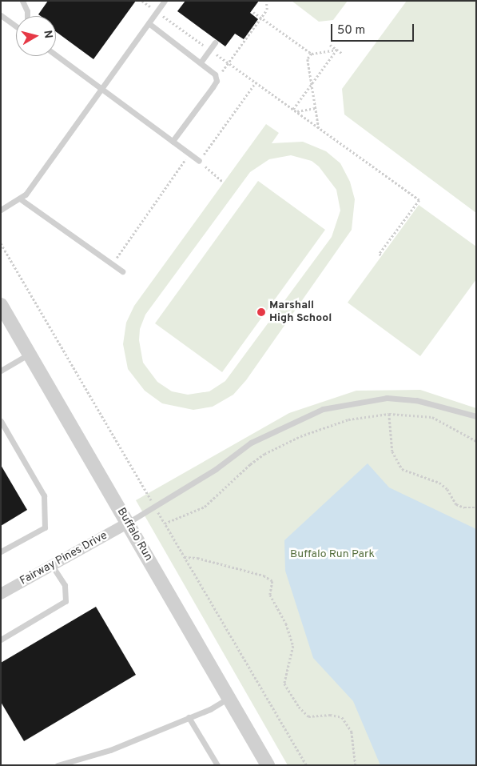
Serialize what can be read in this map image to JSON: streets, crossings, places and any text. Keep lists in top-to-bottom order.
{
  "streets": {
    "street": ["Buffalo Run", "Fairway Pines Drive"]
  },
  "crossings": [
    ["Buffalo Run", "Fairway Pines Drive"]
  ],
  "parks": ["Buffalo Run Park"],
  "places": ["Marshall High School"],
  "scale_bar": "50 m",
  "north": "right"
}
